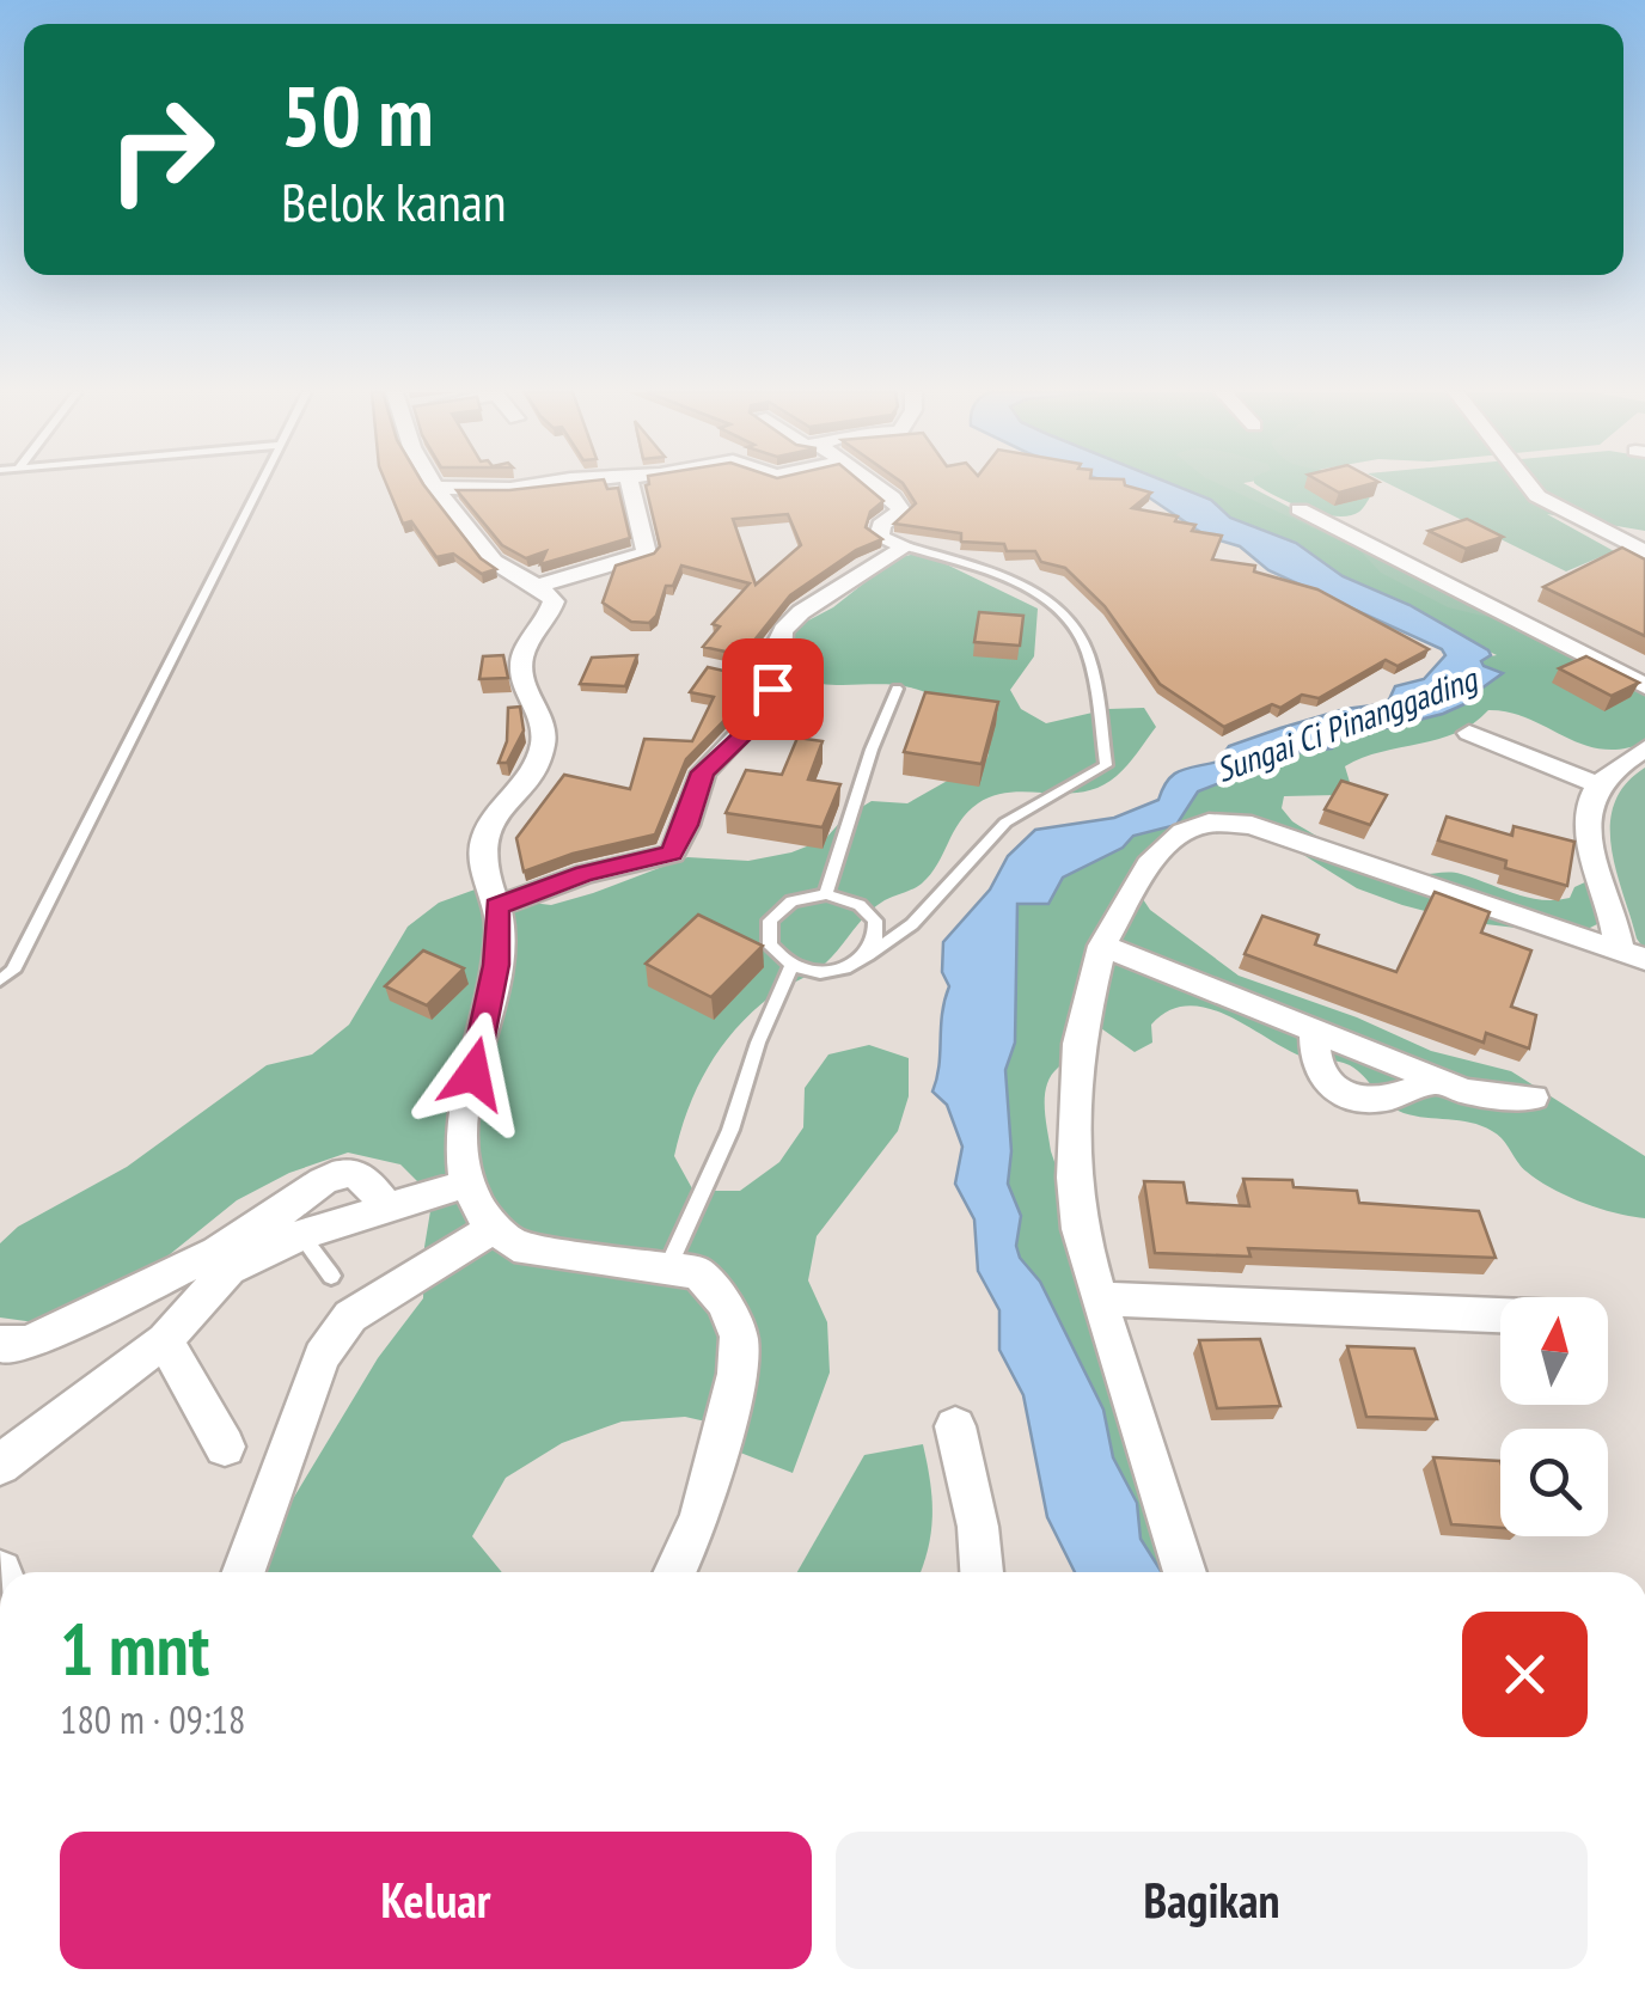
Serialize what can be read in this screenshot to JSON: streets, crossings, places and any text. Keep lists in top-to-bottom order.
{
  "water": ["Sungai Ci Pinanggading"],
  "north": "top",
  "page": {
    "turn": ["50 m", "Belok kanan"],
    "heading": ["1 mnt", "180 m · 09:18"],
    "buttons": ["Keluar", "Bagikan"]
  }
}
